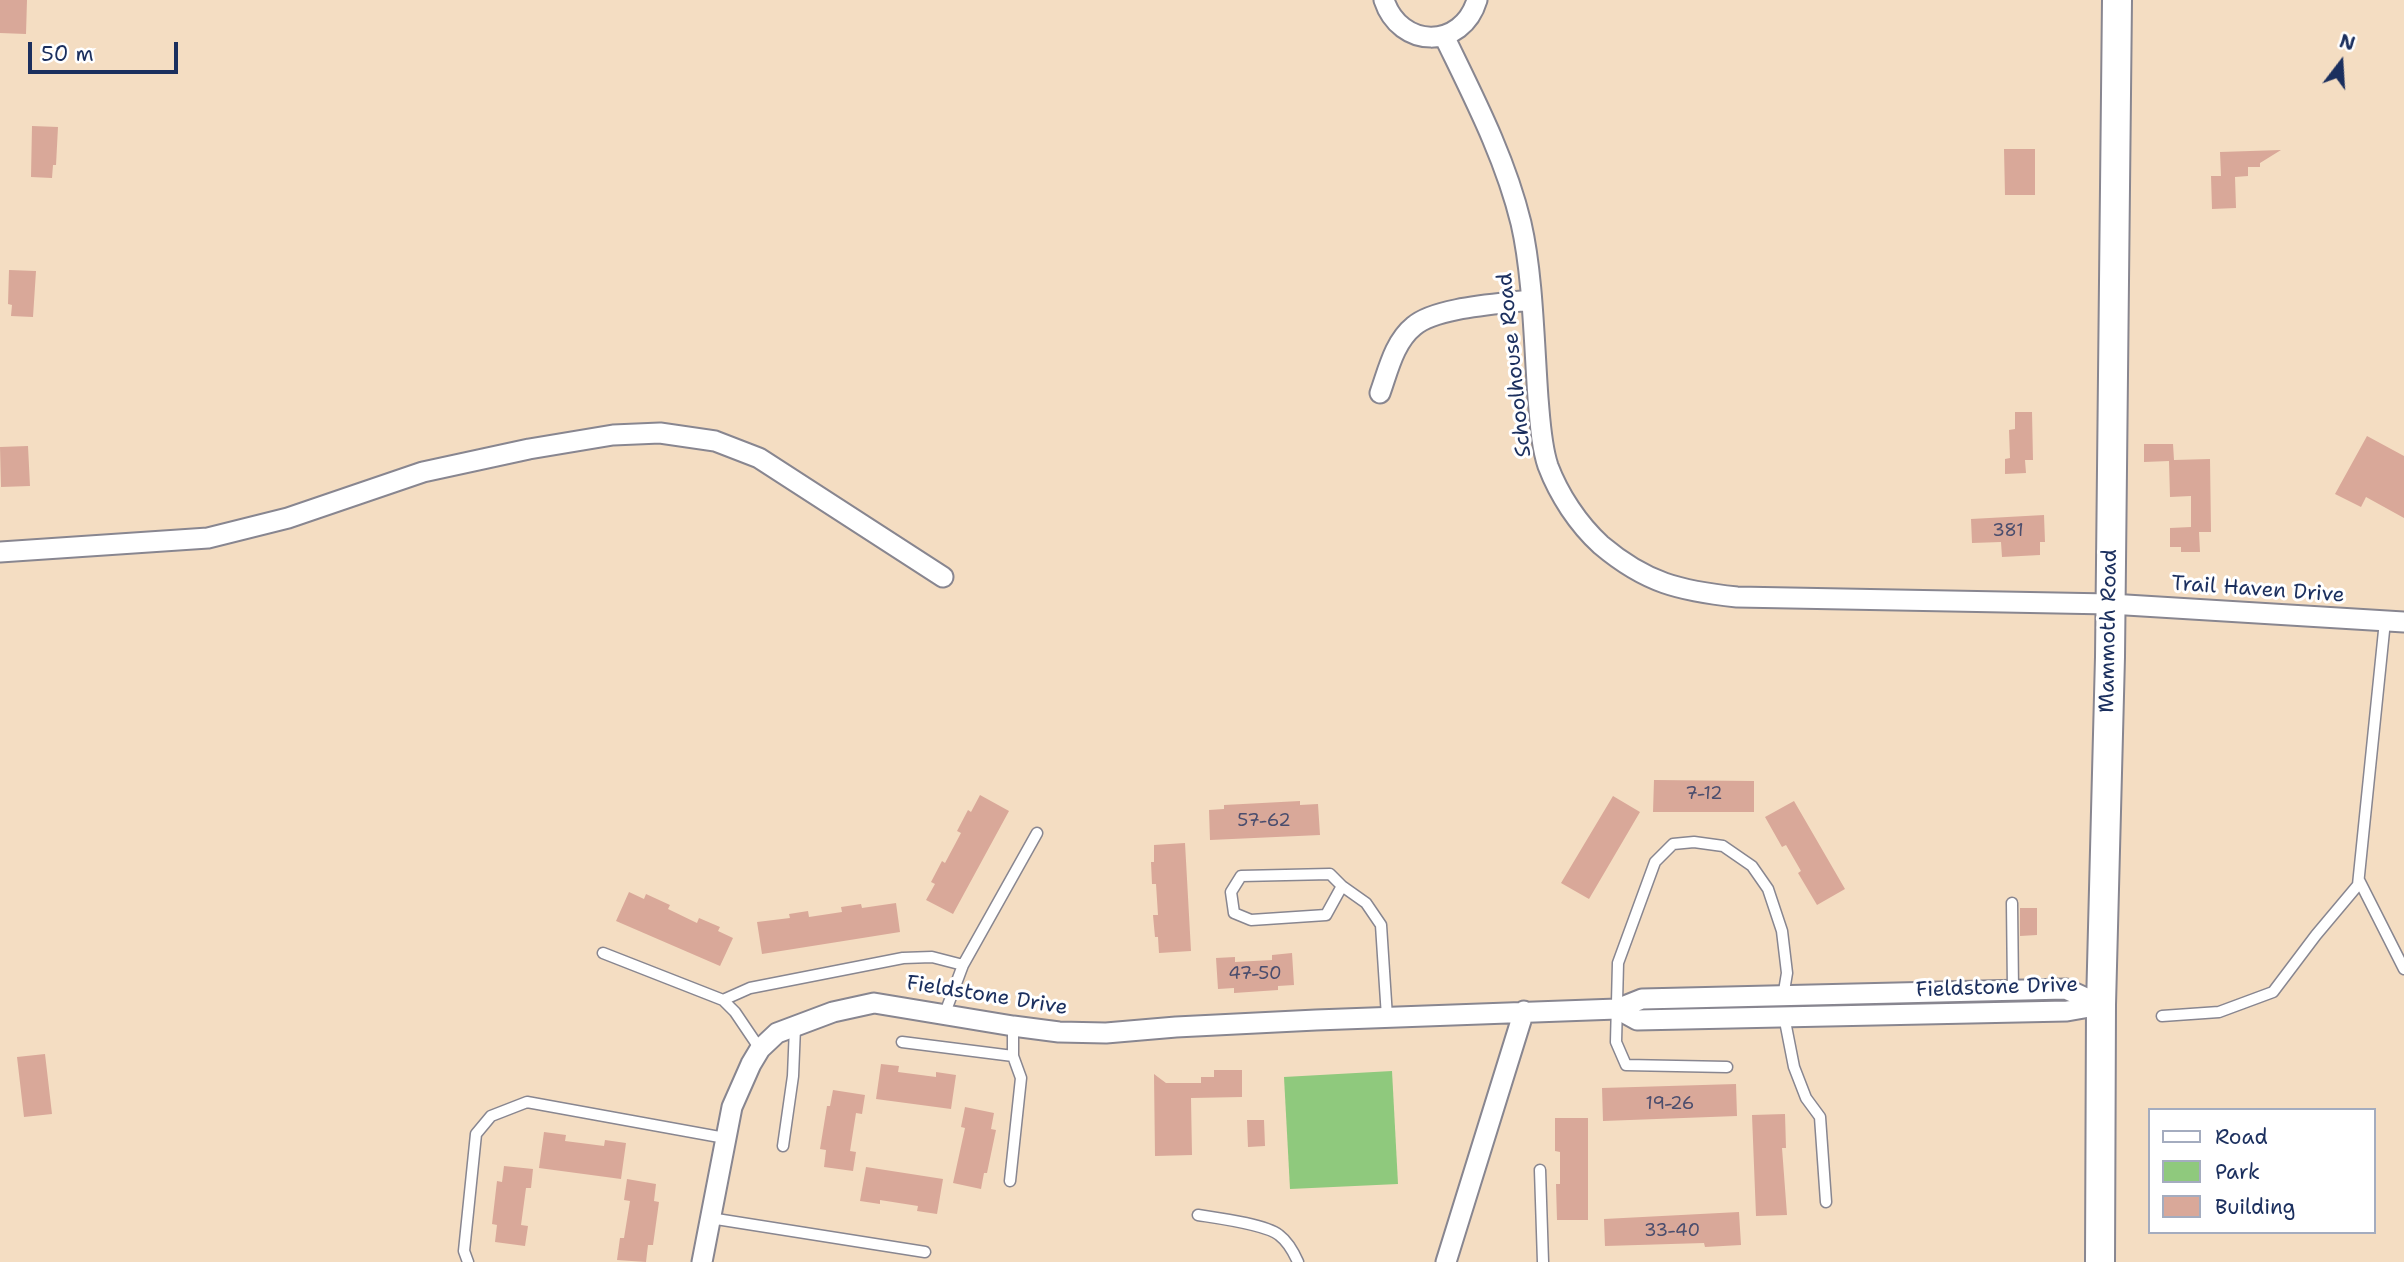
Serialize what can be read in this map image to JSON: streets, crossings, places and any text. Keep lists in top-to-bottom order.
{
  "streets": {
    "main road": ["Mammoth Road"],
    "street": ["Schoolhouse Road", "Trail Haven Drive", "Fieldstone Drive"]
  },
  "crossings": [
    ["Schoolhouse Road", "Trail Haven Drive"],
    ["Schoolhouse Road", "Mammoth Road"],
    ["Trail Haven Drive", "Mammoth Road"],
    ["Mammoth Road", "Fieldstone Drive"]
  ],
  "house_numbers": [
    "381",
    "7-12",
    "57-62",
    "47-50",
    "19-26",
    "33-40"
  ],
  "legend": ["Road", "Park", "Building"],
  "scale_bar": "50 m",
  "north": "top"
}
